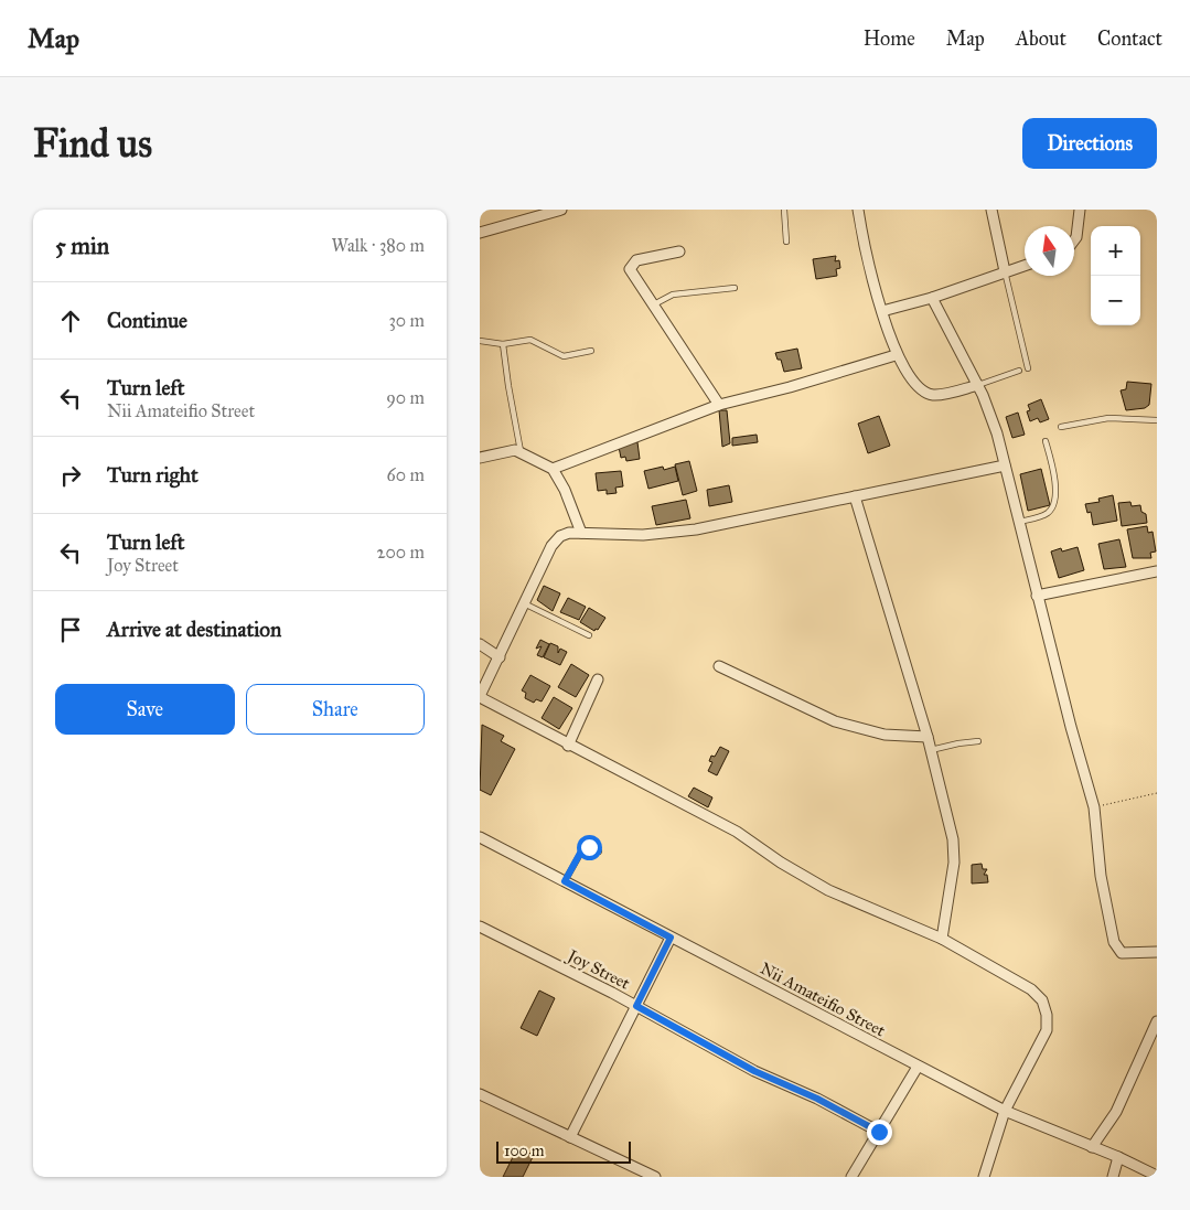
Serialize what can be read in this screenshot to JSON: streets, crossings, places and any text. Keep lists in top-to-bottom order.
{
  "streets": {
    "street": ["Joy Street", "Nii Amateifio Street"]
  },
  "scale_bar": "100 m",
  "north": "top",
  "page": {
    "header": "Map",
    "nav": [
      "Home",
      "Map",
      "About",
      "Contact"
    ],
    "buttons": [
      "Directions",
      ["Save", "Share"]
    ],
    "title": "Find us",
    "heading": ["5 min", "Walk · 380 m"],
    "map_buttons": ["+", "−"],
    "list": [
      ["Continue", "30 m"],
      ["Turn left", "Nii Amateifio Street", "90 m"],
      ["Turn right", "60 m"],
      ["Turn left", "Joy Street", "200 m"],
      "Arrive at destination"
    ],
    "scale": "100 m"
  }
}
